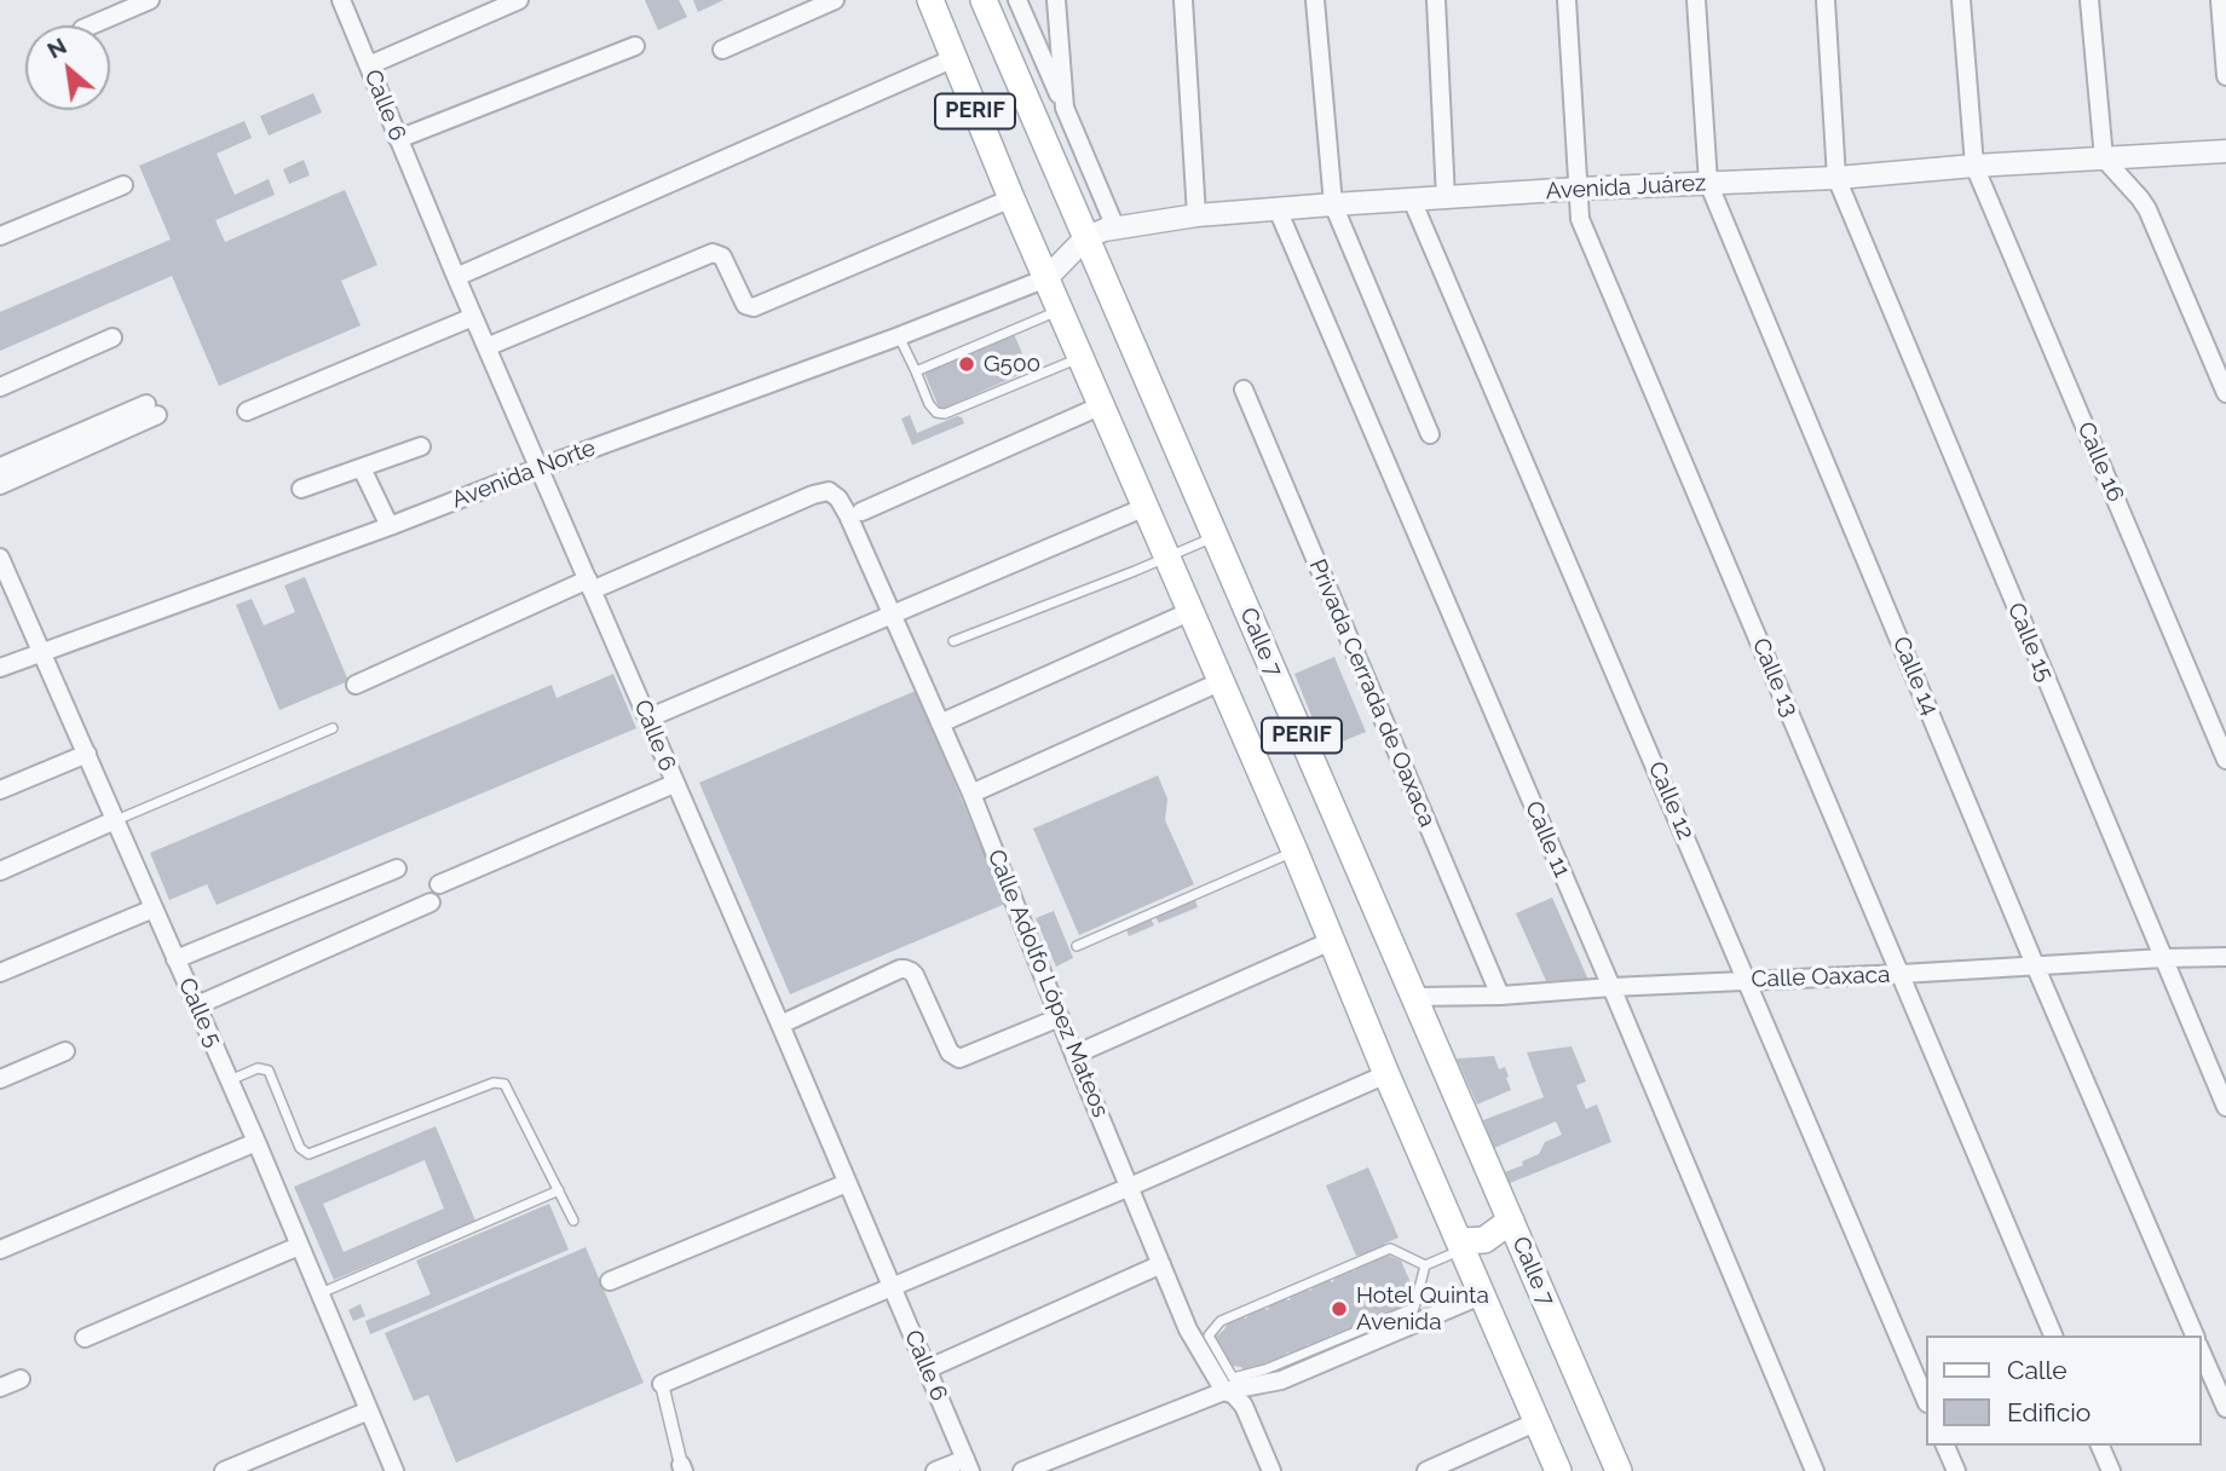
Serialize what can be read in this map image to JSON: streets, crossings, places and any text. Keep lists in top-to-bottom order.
{
  "streets": {
    "main road": ["PERIF", "Calle 7"],
    "street": [
      "Calle 6",
      "Avenida Juárez",
      "Calle 16",
      "Avenida Norte",
      "Calle 15",
      "Calle 14",
      "Calle 13",
      "Privada Cerrada de Oaxaca",
      "Calle 12",
      "Calle 11",
      "Calle Oaxaca",
      "Calle Adolfo López Mateos",
      "Calle 5"
    ]
  },
  "crossings": [
    ["Calle 6", "Avenida Norte"],
    ["Calle 6", "Calle Adolfo López Mateos"],
    ["PERIF", "Avenida Juárez"],
    ["PERIF", "Avenida Norte"],
    ["Avenida Juárez", "Calle 16"],
    ["Avenida Juárez", "Avenida Norte"],
    ["Avenida Juárez", "Calle 7"],
    ["Avenida Juárez", "Calle 15"],
    ["Avenida Juárez", "Calle 14"],
    ["Avenida Juárez", "Calle 13"],
    ["Avenida Juárez", "Calle 12"],
    ["Avenida Juárez", "Calle 11"],
    ["Avenida Norte", "Calle 5"],
    ["Calle 7", "Calle Oaxaca"],
    ["Calle 15", "Calle Oaxaca"],
    ["Calle 14", "Calle Oaxaca"],
    ["Calle 13", "Calle Oaxaca"],
    ["Privada Cerrada de Oaxaca", "Calle Oaxaca"],
    ["Calle 12", "Calle Oaxaca"],
    ["Calle 11", "Calle Oaxaca"]
  ],
  "places": ["G500", "Hotel Quinta Avenida"],
  "legend": ["Calle", "Edificio"],
  "north": "top left"
}
